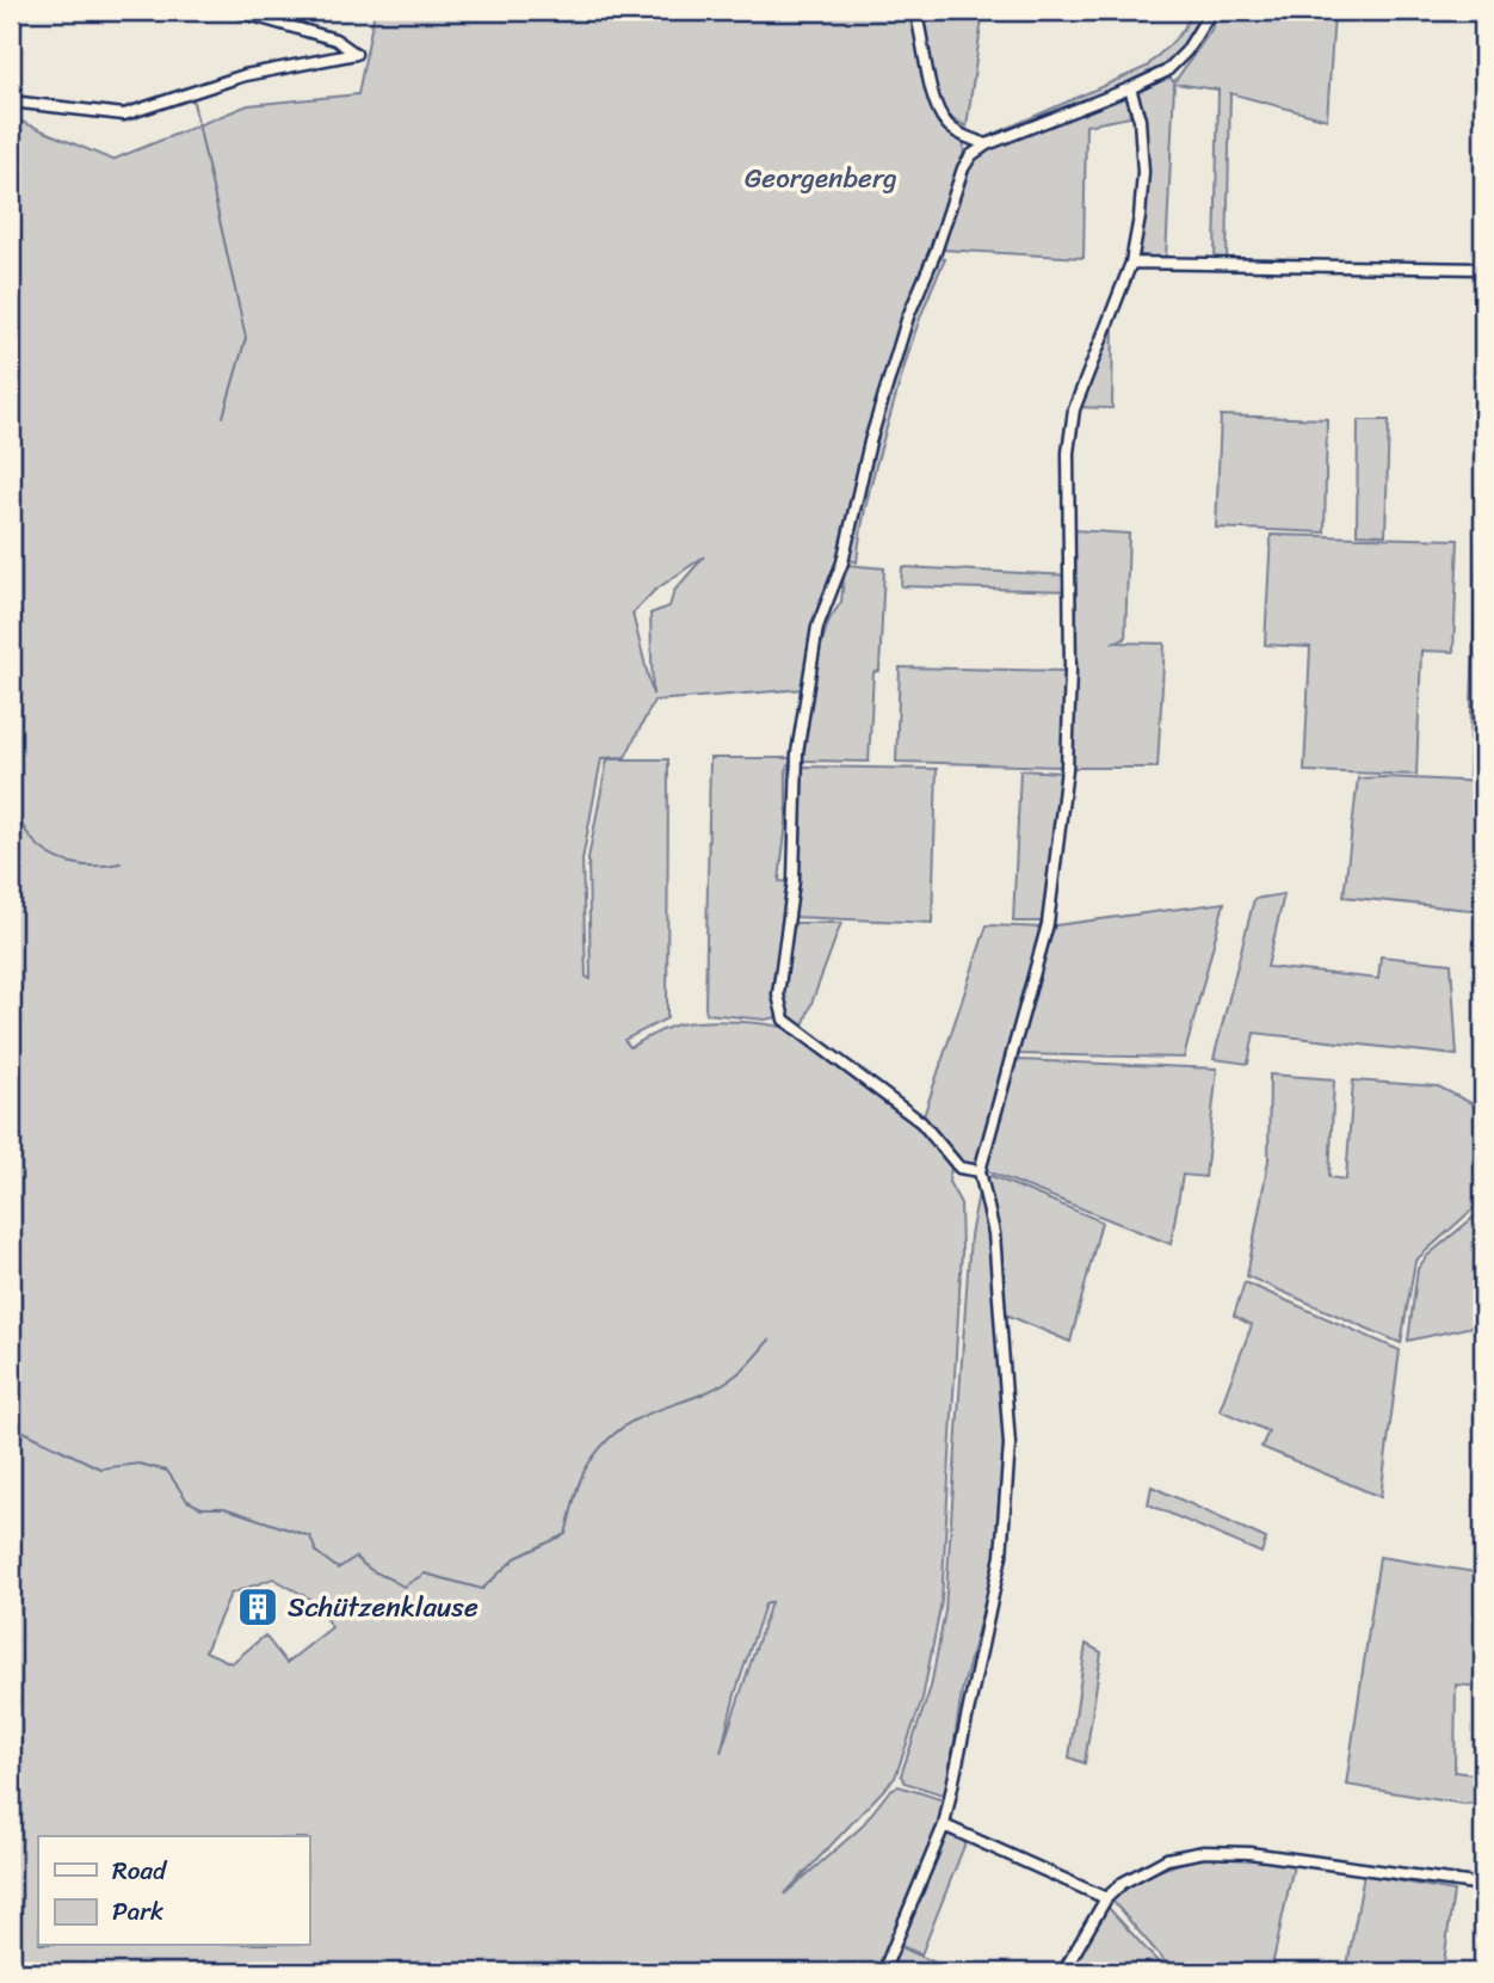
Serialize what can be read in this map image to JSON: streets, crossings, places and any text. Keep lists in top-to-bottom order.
{
  "parks": ["Georgenberg"],
  "places": {
    "building": ["Schützenklause"]
  },
  "legend": ["Road", "Park"]
}
